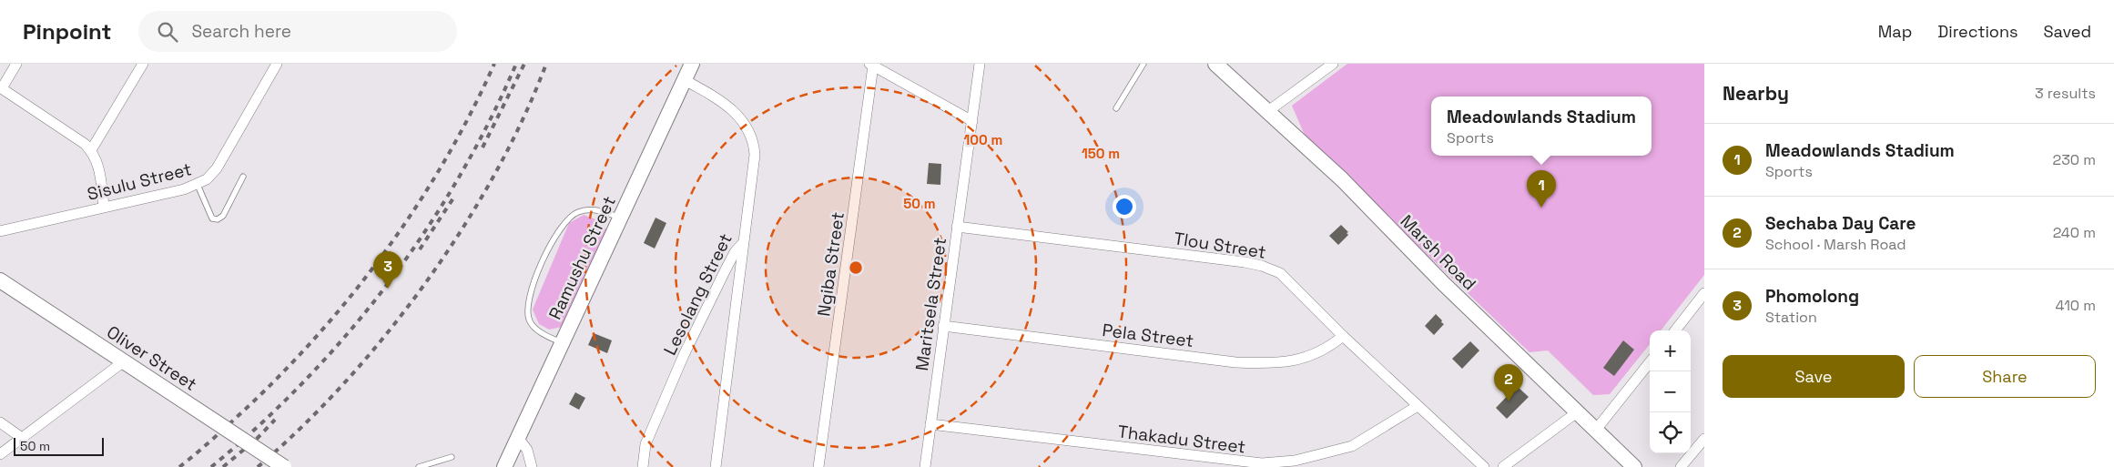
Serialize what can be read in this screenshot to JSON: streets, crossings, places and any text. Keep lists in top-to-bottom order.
{
  "streets": {
    "street": [
      "Sisulu Street",
      "Tlou Street",
      "Marsh Road",
      "Ramushu Street",
      "Ngiba Street",
      "Lesolang Street",
      "Maritsela Street",
      "Pela Street",
      "Oliver Street",
      "Thakadu Street"
    ]
  },
  "crossings": [
    ["Tlou Street", "Maritsela Street"],
    ["Tlou Street", "Pela Street"],
    ["Tlou Street", "Thakadu Street"],
    ["Ramushu Street", "Lesolang Street"],
    ["Maritsela Street", "Pela Street"],
    ["Maritsela Street", "Thakadu Street"]
  ],
  "scale_bar": "50 m",
  "page": {
    "header": "Pinpoint",
    "search": "Search here",
    "nav": ["Map", "Directions", "Saved"],
    "heading": ["Nearby", "3 results"],
    "popup": ["Meadowlands Stadium", "Sports"],
    "list": [
      {
        "mark": "1",
        "name": "Meadowlands Stadium",
        "note": "Sports",
        "value": "230 m"
      },
      {
        "mark": "2",
        "name": "Sechaba Day Care",
        "note": "School · Marsh Road",
        "value": "240 m"
      },
      {
        "mark": "3",
        "name": "Phomolong",
        "note": "Station",
        "value": "410 m"
      }
    ],
    "pins": ["1", "3", "2"],
    "map_buttons": ["+", "−"],
    "buttons": ["Save", "Share"],
    "scale": "50 m"
  },
  "rings": ["100 m", "150 m", "50 m"]
}
